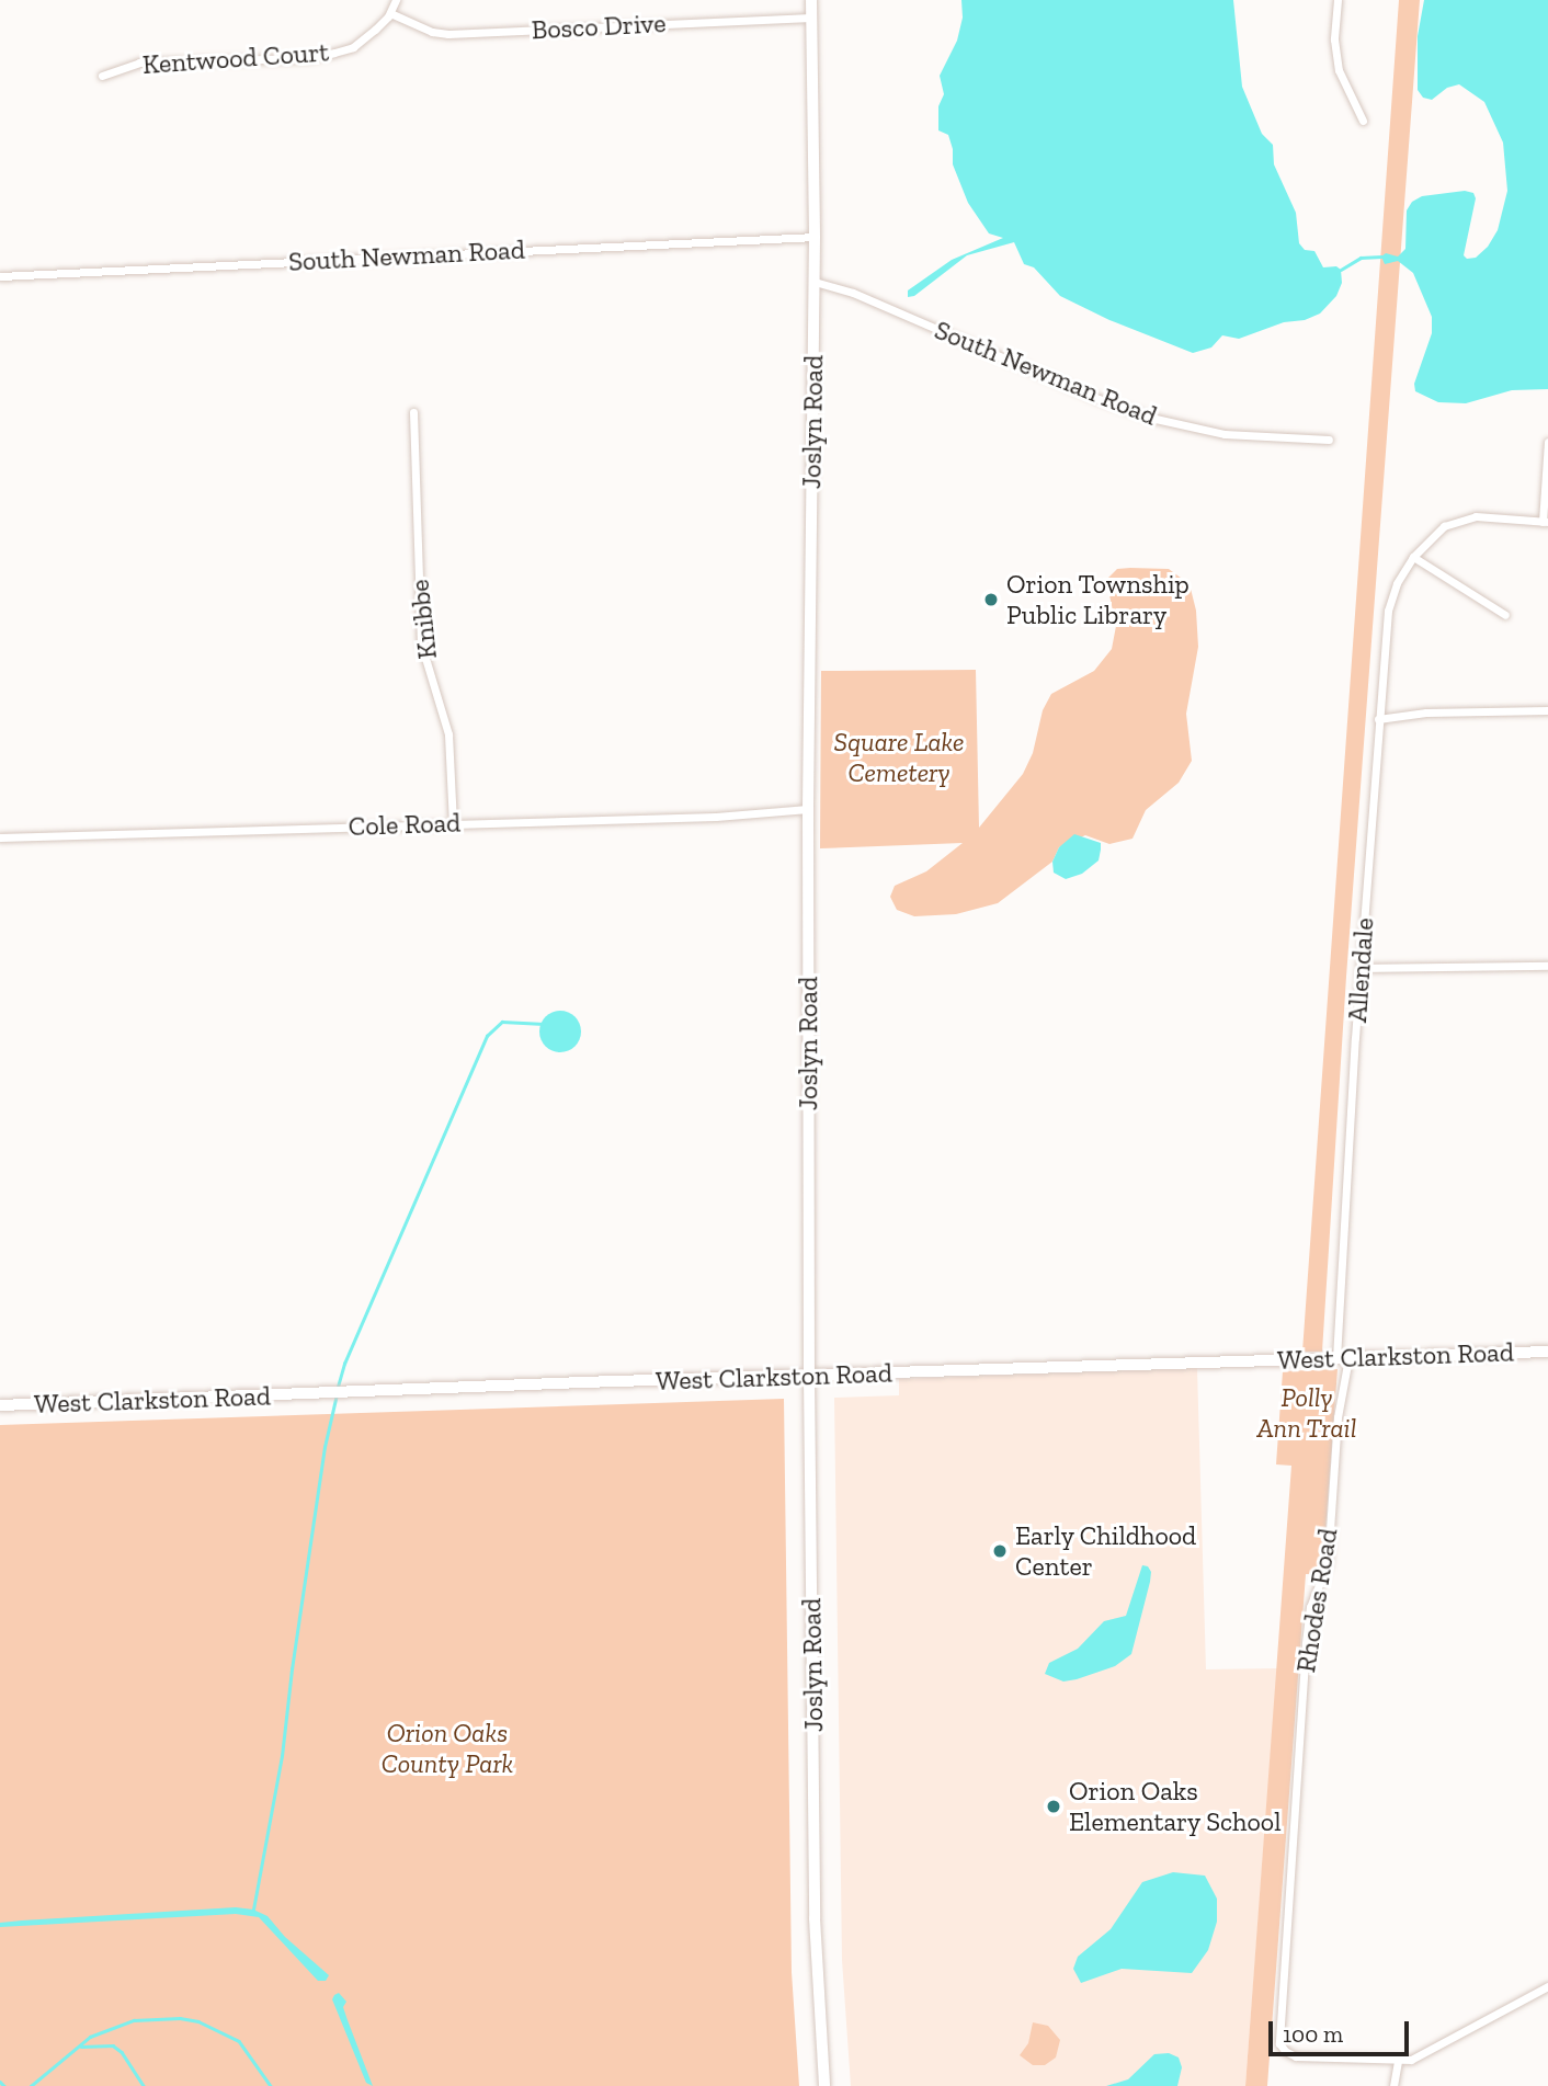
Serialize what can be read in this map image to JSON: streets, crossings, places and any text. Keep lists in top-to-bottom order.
{
  "streets": {
    "street": [
      "Bosco Drive",
      "Kentwood Court",
      "South Newman Road",
      "Joslyn Road",
      "Knibbe",
      "Cole Road",
      "Allendale",
      "West Clarkston Road",
      "Rhodes Road"
    ]
  },
  "crossings": [
    ["Bosco Drive", "Kentwood Court"],
    ["Bosco Drive", "Joslyn Road"],
    ["South Newman Road", "Joslyn Road"],
    ["Joslyn Road", "Cole Road"],
    ["Joslyn Road", "West Clarkston Road"],
    ["Knibbe", "Cole Road"],
    ["Allendale", "West Clarkston Road"],
    ["Allendale", "Rhodes Road"],
    ["West Clarkston Road", "Rhodes Road"]
  ],
  "parks": ["Square Lake Cemetery", "Polly Ann Trail", "Orion Oaks County Park"],
  "places": ["Orion Township Public Library", "Early Childhood Center", "Orion Oaks Elementary School"],
  "scale_bar": "100 m"
}
